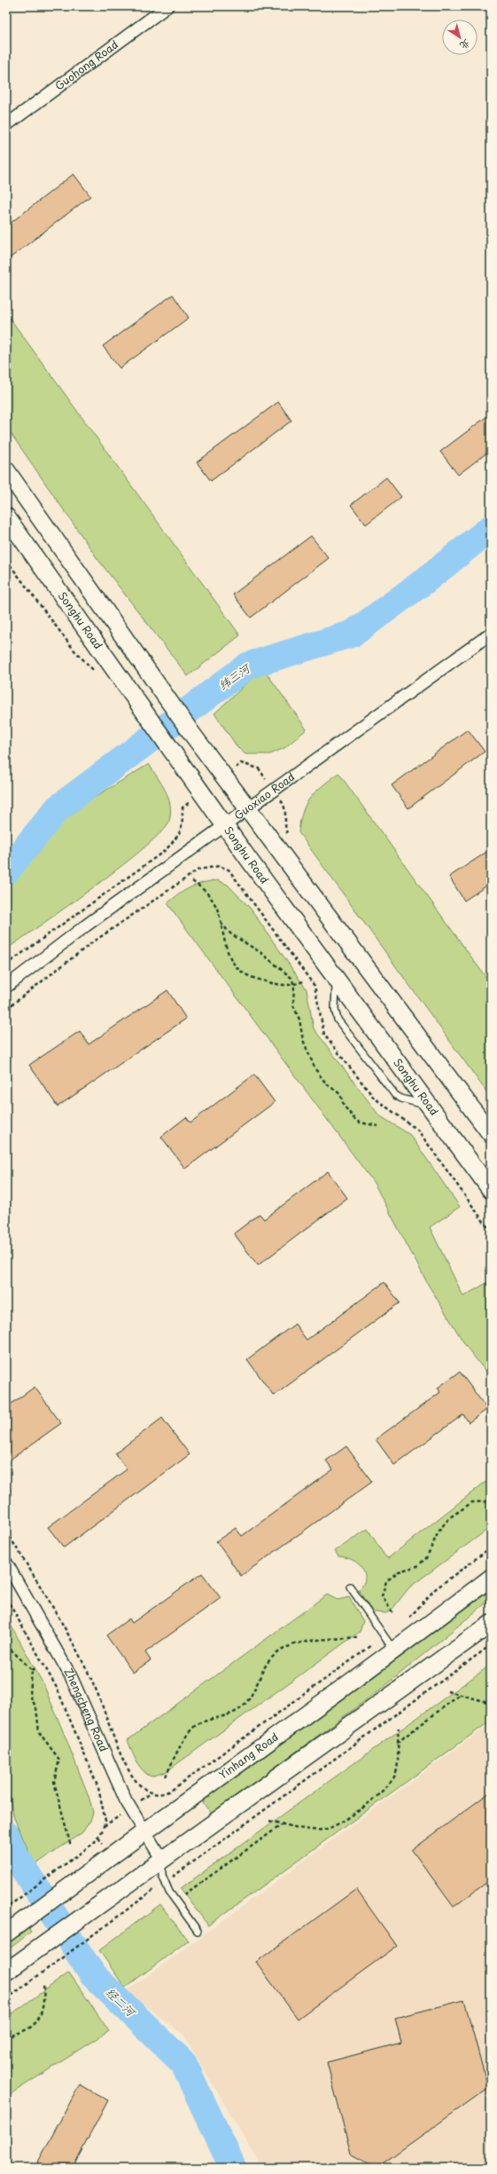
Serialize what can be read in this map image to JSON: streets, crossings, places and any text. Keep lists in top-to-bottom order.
{
  "streets": {
    "main road": ["Songhu Road", "Yinhang Road"],
    "street": ["Guohong Road", "Guoxiao Road", "Zhengcheng Road"]
  },
  "crossings": [
    ["Songhu Road", "Guoxiao Road"],
    ["Zhengcheng Road", "Yinhang Road"]
  ],
  "water": ["纬三河", "经二河"],
  "north": "bottom right"
}
